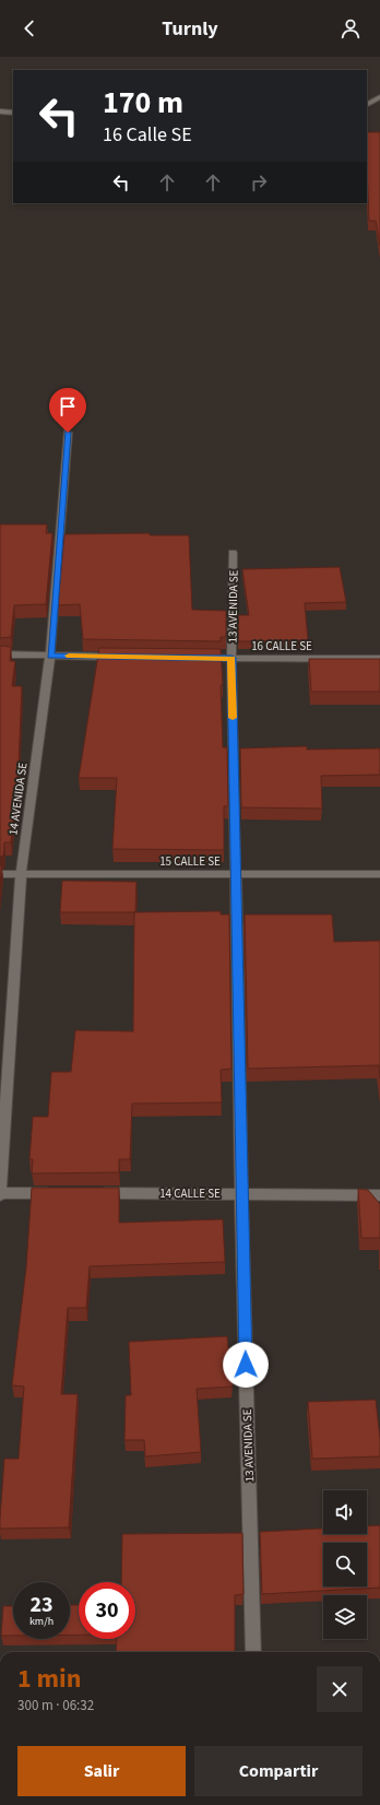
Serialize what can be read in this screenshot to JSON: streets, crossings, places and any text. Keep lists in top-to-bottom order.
{
  "streets": {
    "street": [
      "13 AVENIDA SE",
      "16 CALLE SE",
      "14 AVENIDA SE",
      "15 CALLE SE",
      "14 CALLE SE"
    ]
  },
  "crossings": [
    ["13 AVENIDA SE", "16 CALLE SE"],
    ["13 AVENIDA SE", "15 CALLE SE"],
    ["13 AVENIDA SE", "14 CALLE SE"],
    ["14 AVENIDA SE", "15 CALLE SE"]
  ],
  "page": {
    "header": "Turnly",
    "turn": ["170 m", "16 Calle SE"],
    "speed": "23 km/h",
    "limit": "30",
    "heading": ["1 min", "300 m · 06:32"],
    "buttons": ["Salir", "Compartir"]
  }
}
